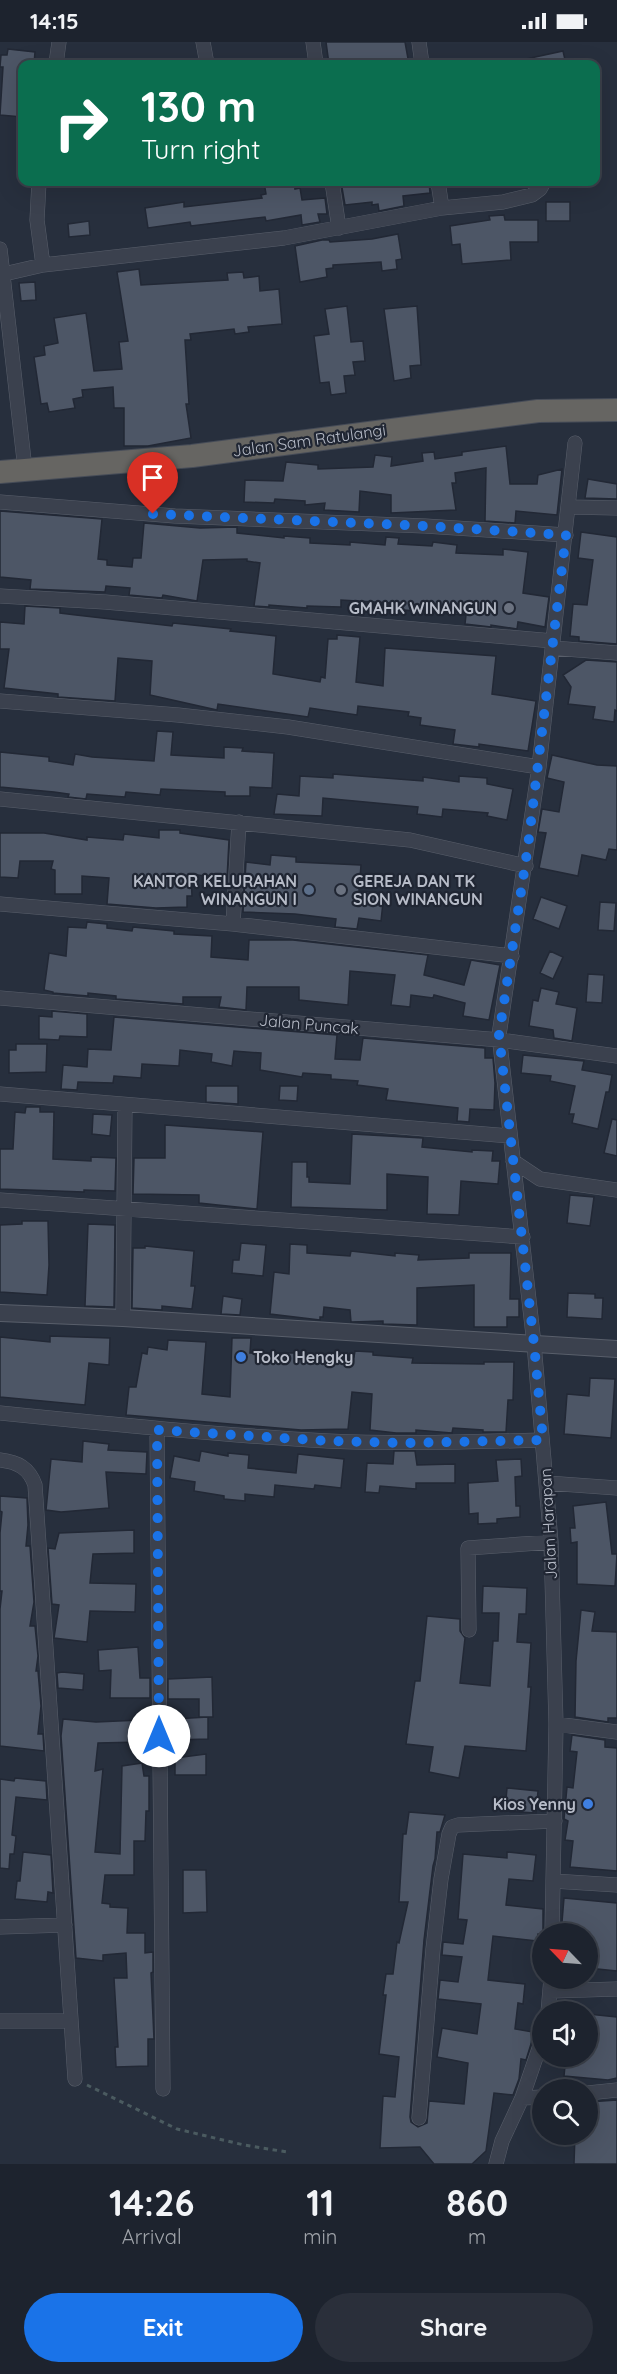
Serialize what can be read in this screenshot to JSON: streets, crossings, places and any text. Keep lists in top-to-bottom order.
{
  "streets": {
    "highway": ["Jalan Sam Ratulangi"],
    "street": ["Jalan Puncak", "Jalan Harapan"]
  },
  "crossings": [
    ["Jalan Puncak", "Jalan Harapan"]
  ],
  "places": [
    "GMAHK WINANGUN",
    "KANTOR KELURAHAN WINANGUN I",
    "GEREJA DAN TK SION WINANGUN",
    "Toko Hengky",
    "Kios Yenny"
  ],
  "north": "top left",
  "page": {
    "status": "14:15",
    "turn": ["130 m", "Turn right"],
    "eta": [
      "14:26",
      "Arrival",
      "11",
      "min",
      "860",
      "m"
    ],
    "buttons": ["Exit", "Share"]
  }
}
